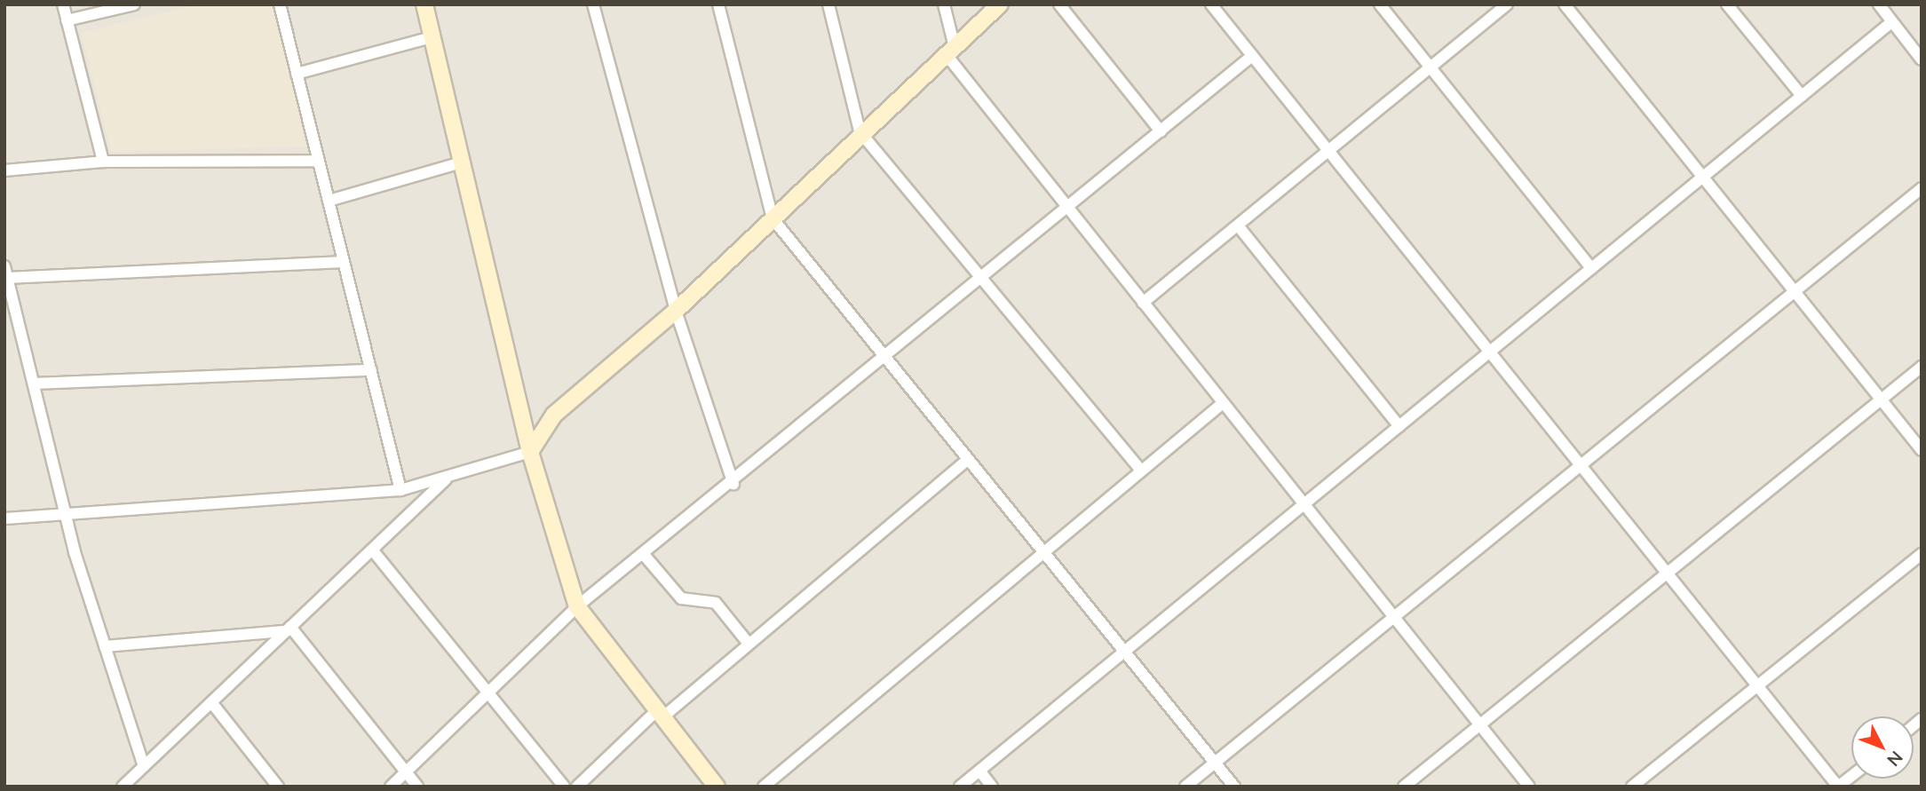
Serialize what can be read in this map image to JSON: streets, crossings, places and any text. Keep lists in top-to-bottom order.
{
  "north": "bottom right"
}
